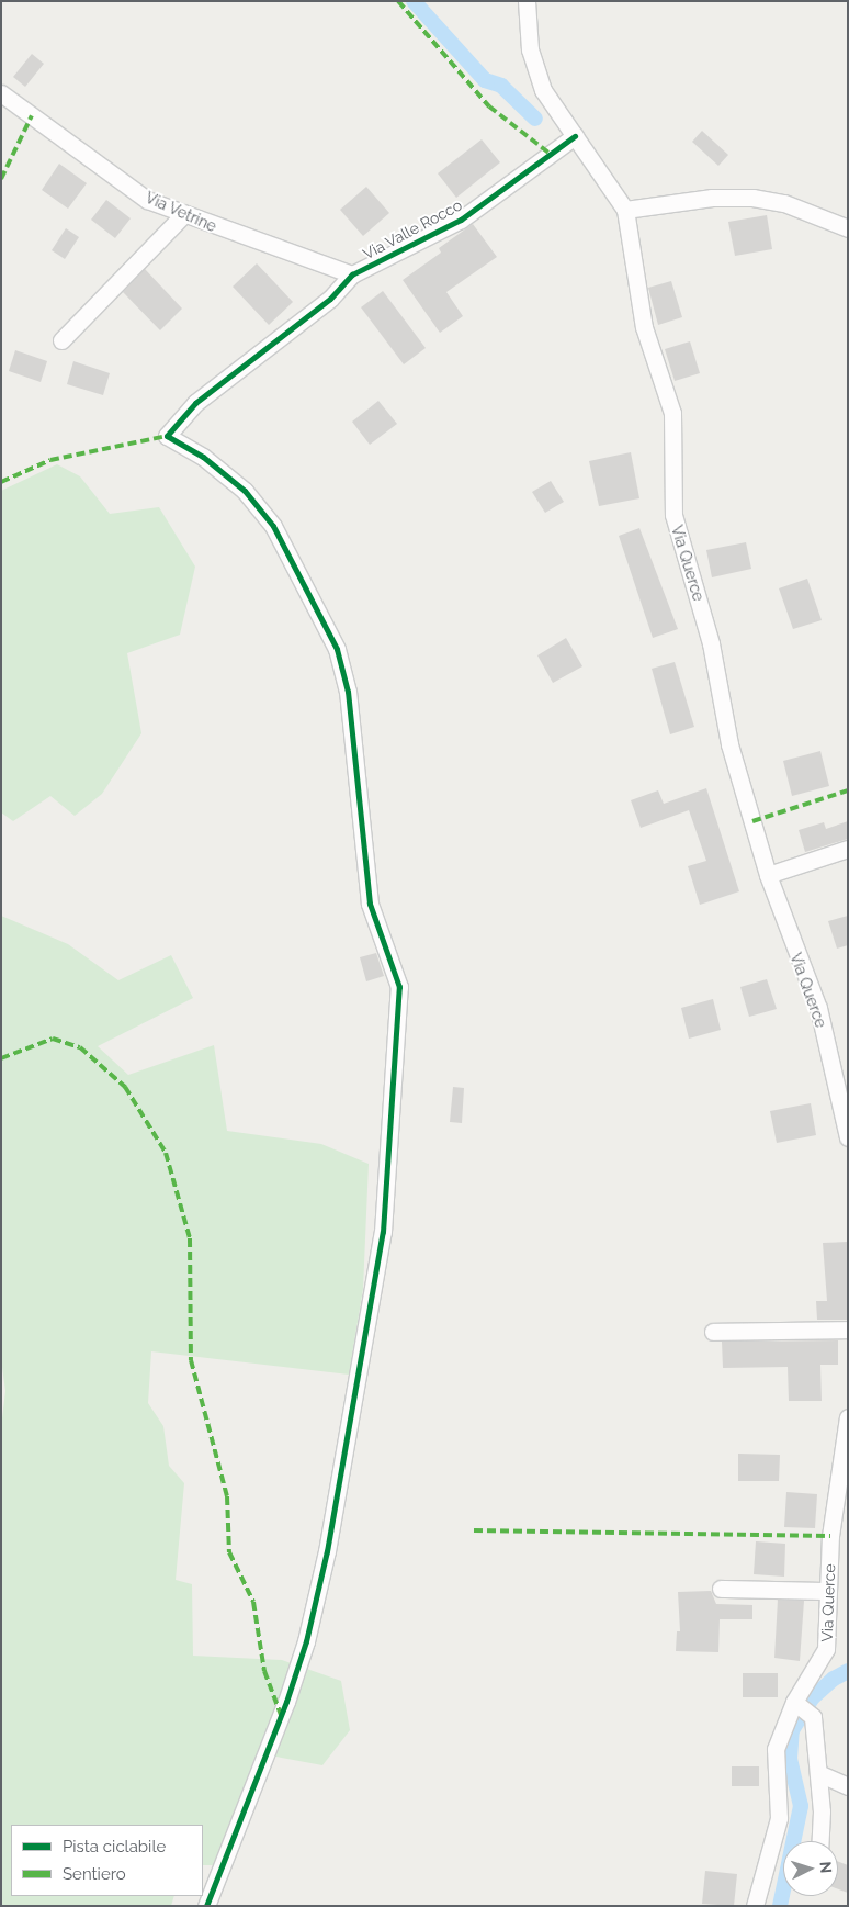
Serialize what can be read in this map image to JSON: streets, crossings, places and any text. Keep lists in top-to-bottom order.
{
  "streets": {
    "street": ["Via Vetrine", "Via Valle Rocco", "Via Querce"]
  },
  "crossings": [
    ["Via Vetrine", "Via Valle Rocco"],
    ["Via Valle Rocco", "Via Querce"]
  ],
  "legend": ["Pista ciclabile", "Sentiero"],
  "north": "right"
}
